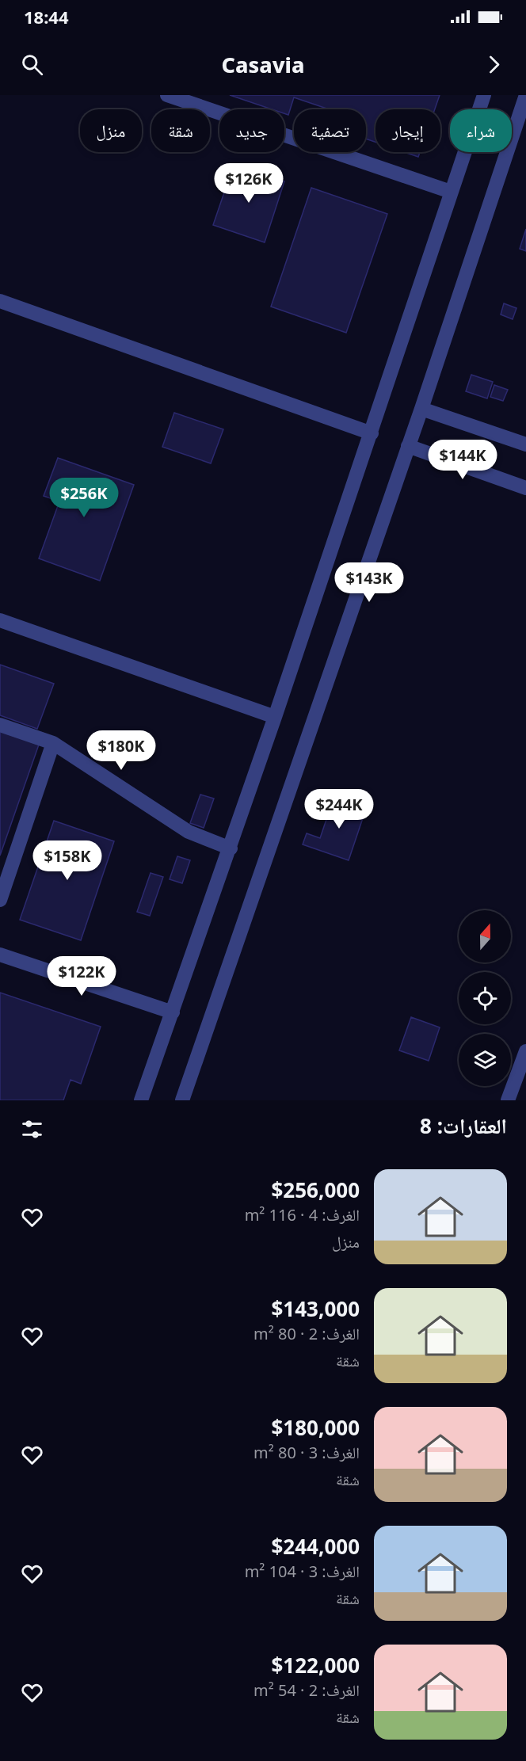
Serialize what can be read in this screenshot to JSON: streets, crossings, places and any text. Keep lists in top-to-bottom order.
{
  "north": "top",
  "page": {
    "status": "18:44",
    "header": "Casavia",
    "chip": [
      "شراء",
      "إيجار",
      "تصفية",
      "جديد",
      "شقة",
      "منزل"
    ],
    "price": [
      "$126K",
      "$144K",
      "$256K",
      "$143K",
      "$180K",
      "$244K",
      "$158K",
      "$122K"
    ],
    "heading": "العقارات: 8",
    "list": [
      {
        "name": "$256,000",
        "note": "الغرف: 4 · 116 m² · منزل"
      },
      {
        "name": "$143,000",
        "note": "الغرف: 2 · 80 m² · شقة"
      },
      {
        "name": "$180,000",
        "note": "الغرف: 3 · 80 m² · شقة"
      },
      {
        "name": "$244,000",
        "note": "الغرف: 3 · 104 m² · شقة"
      },
      {
        "name": "$122,000",
        "note": "الغرف: 2 · 54 m² · شقة"
      }
    ]
  }
}
